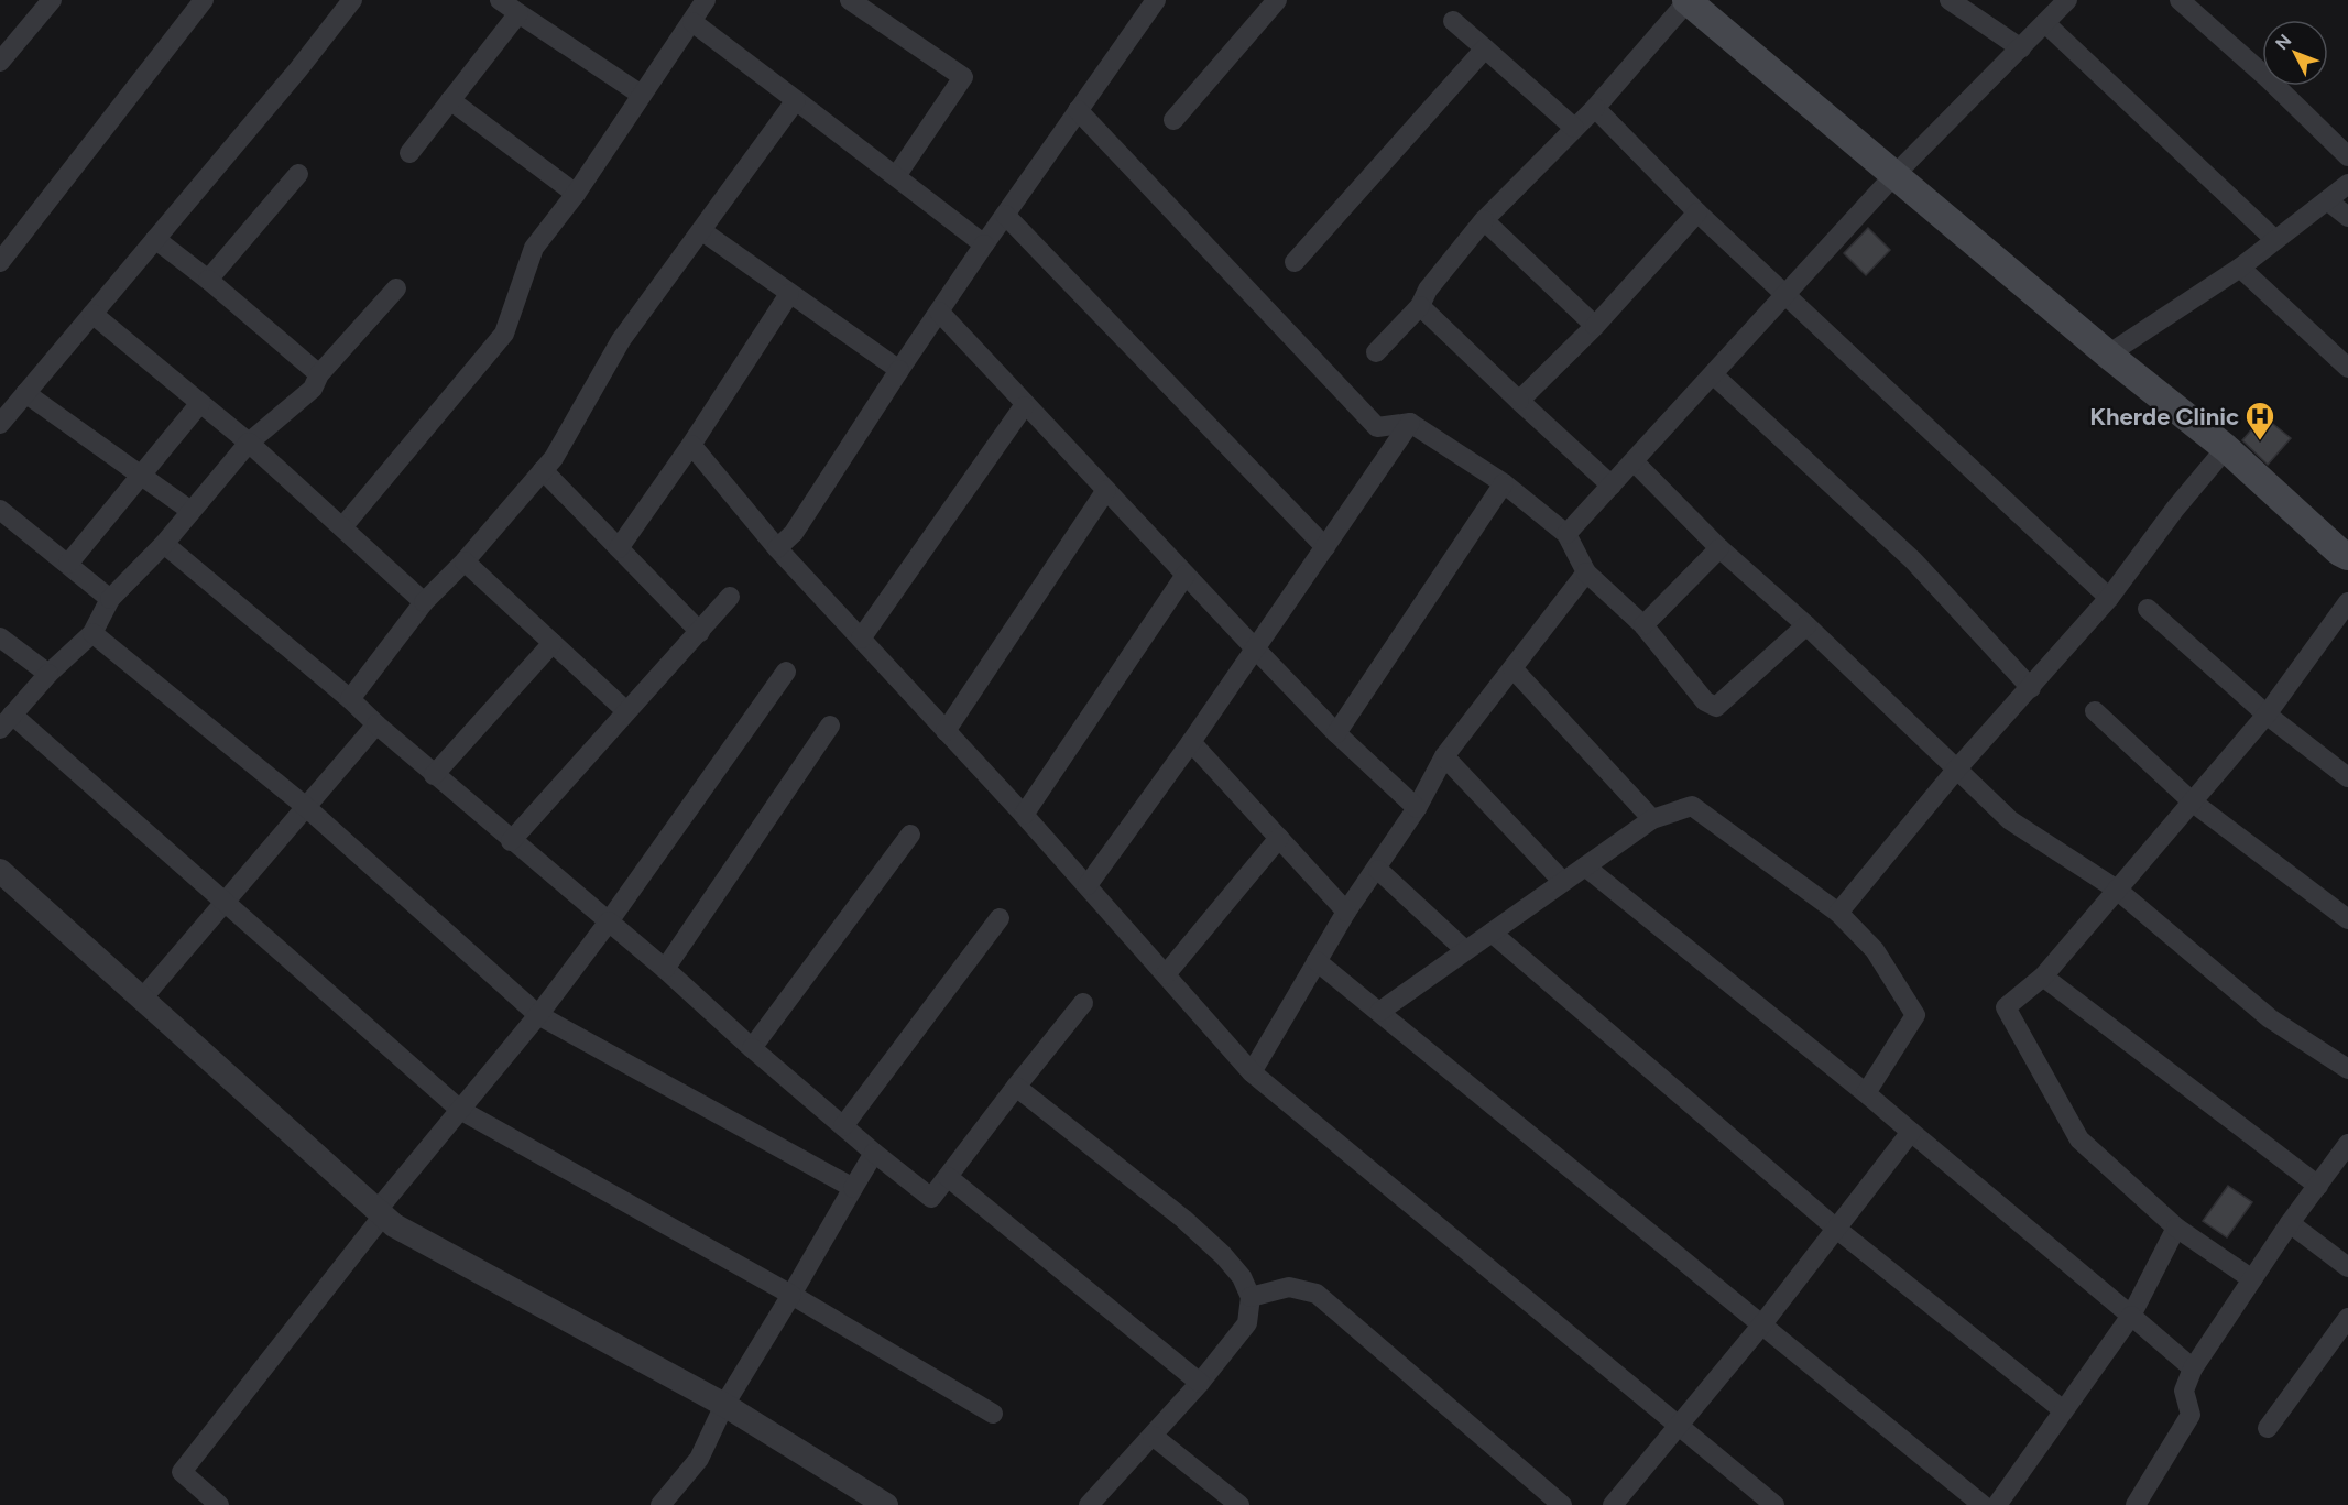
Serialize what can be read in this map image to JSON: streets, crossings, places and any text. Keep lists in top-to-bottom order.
{
  "places": {
    "hospital": ["Kherde Clinic"]
  },
  "north": "top left"
}
